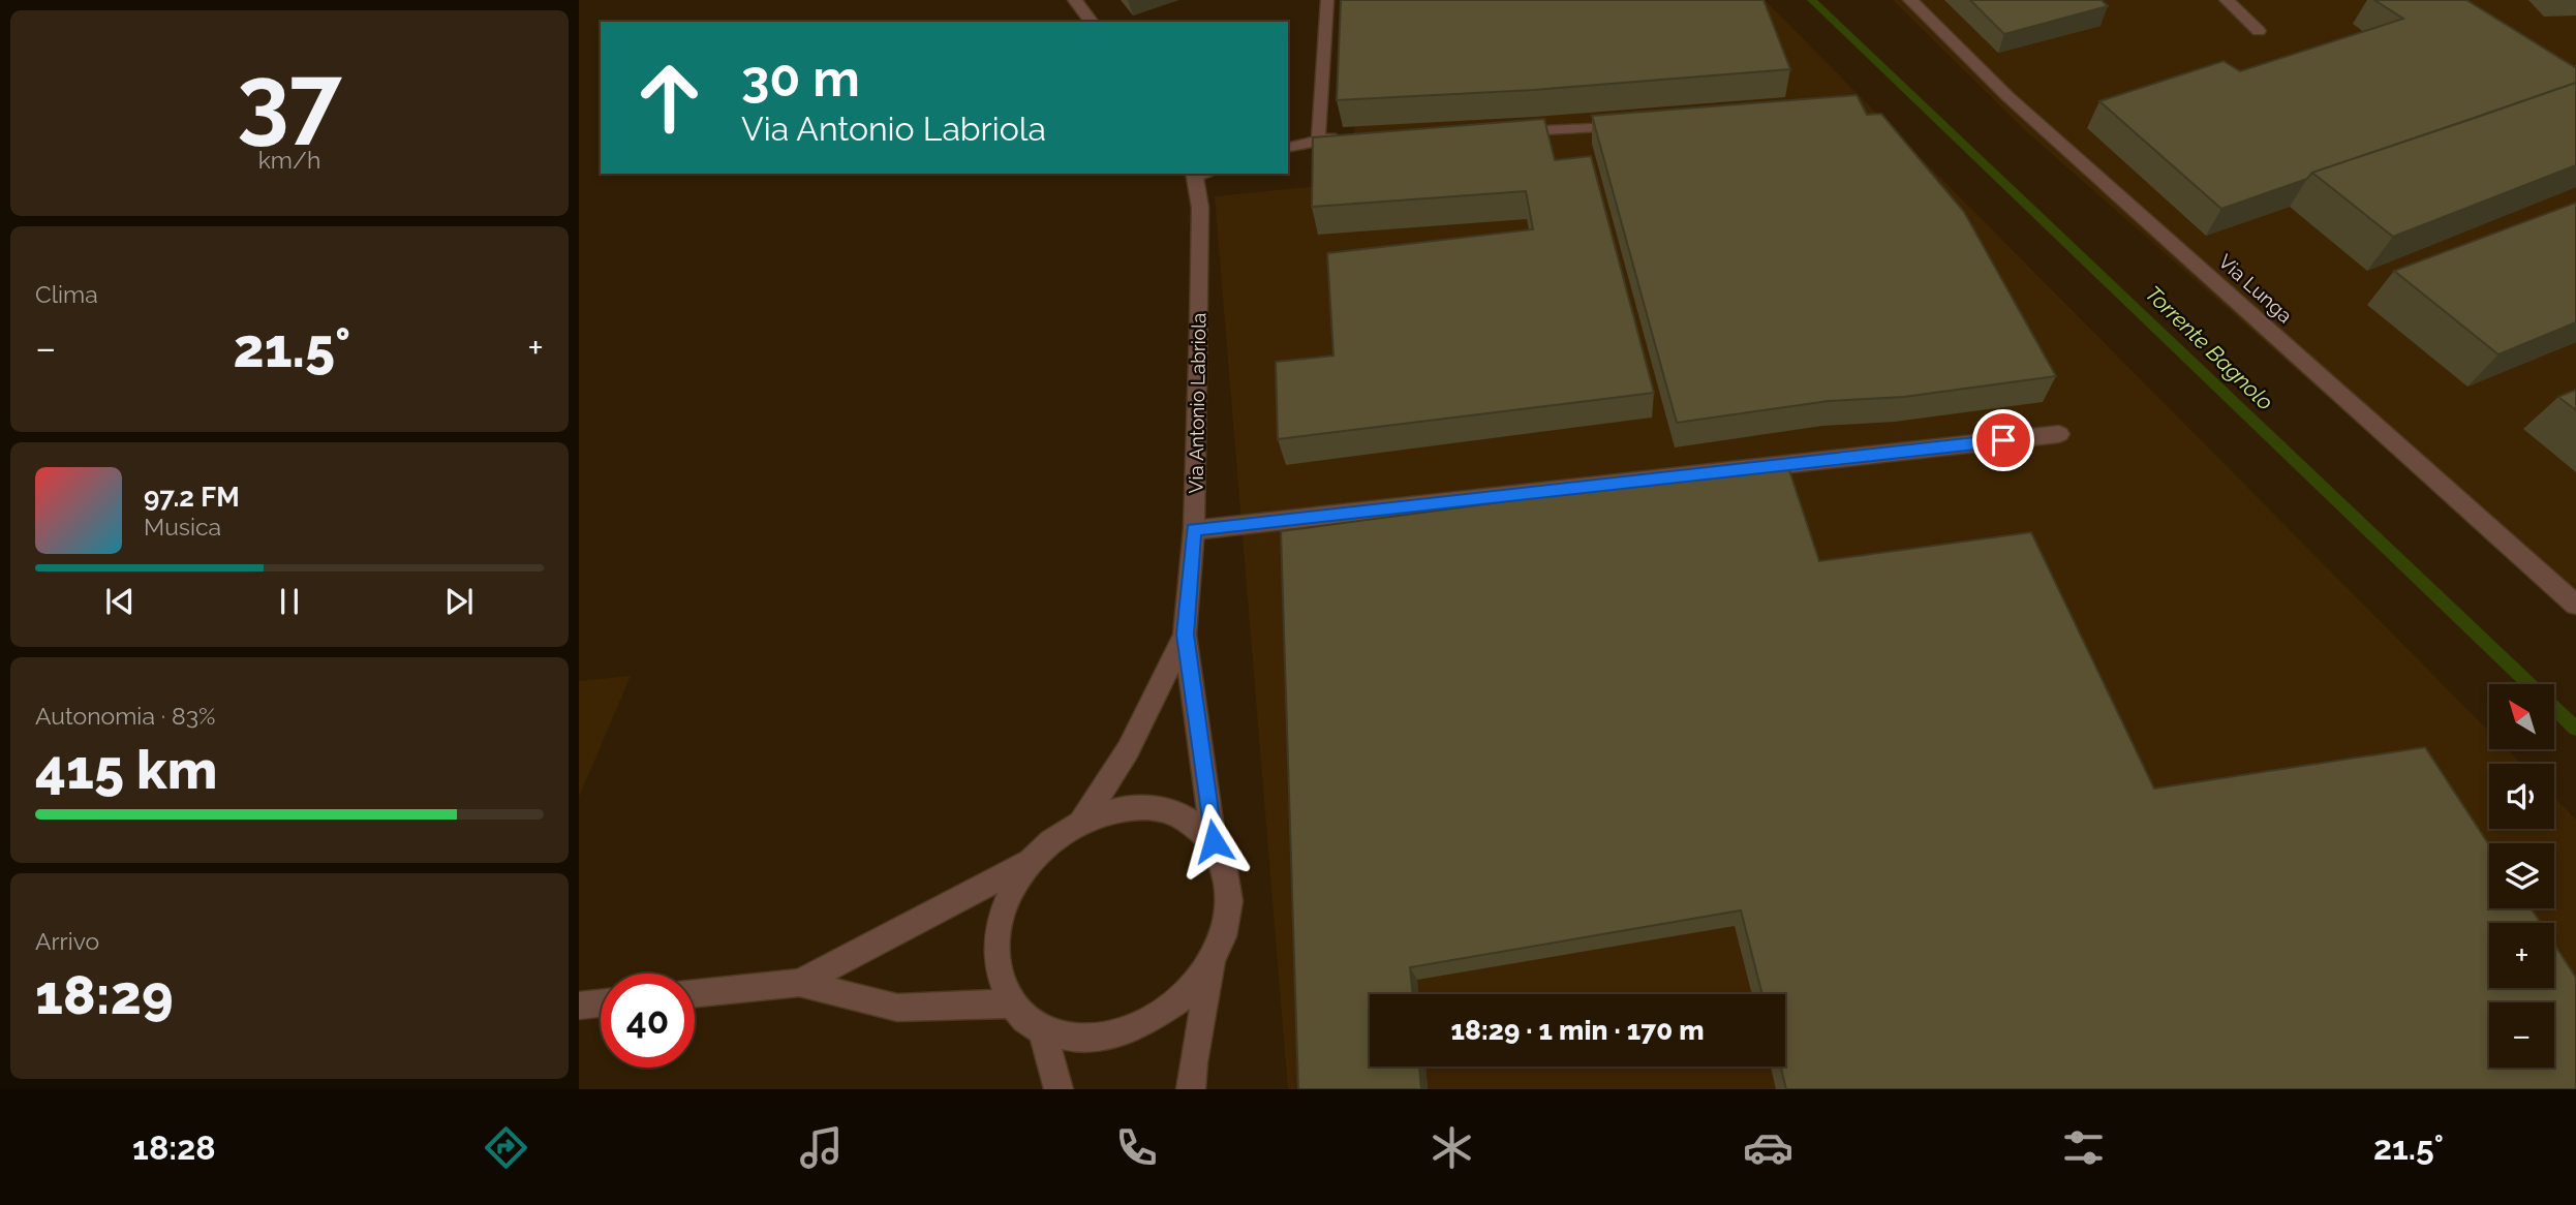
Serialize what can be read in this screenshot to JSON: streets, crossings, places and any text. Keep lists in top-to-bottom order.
{
  "streets": {
    "street": ["Via Lunga", "Via Antonio Labriola"]
  },
  "water": ["Torrente Bagnolo"],
  "north": "top left",
  "page": {
    "tile": [
      ["37", "km/h"],
      "Clima",
      ["Autonomia · 83%", "415 km"],
      ["Arrivo", "18:29"]
    ],
    "turn": ["30 m", "Via Antonio Labriola"],
    "heat": ["−", "21.5°", "+"],
    "song": ["97.2 FM", "Musica"],
    "map_buttons": ["+", "−"],
    "limit": "40",
    "trip": "18:29 · 1 min · 170 m",
    "tabs": ["18:28", "21.5°"]
  }
}
